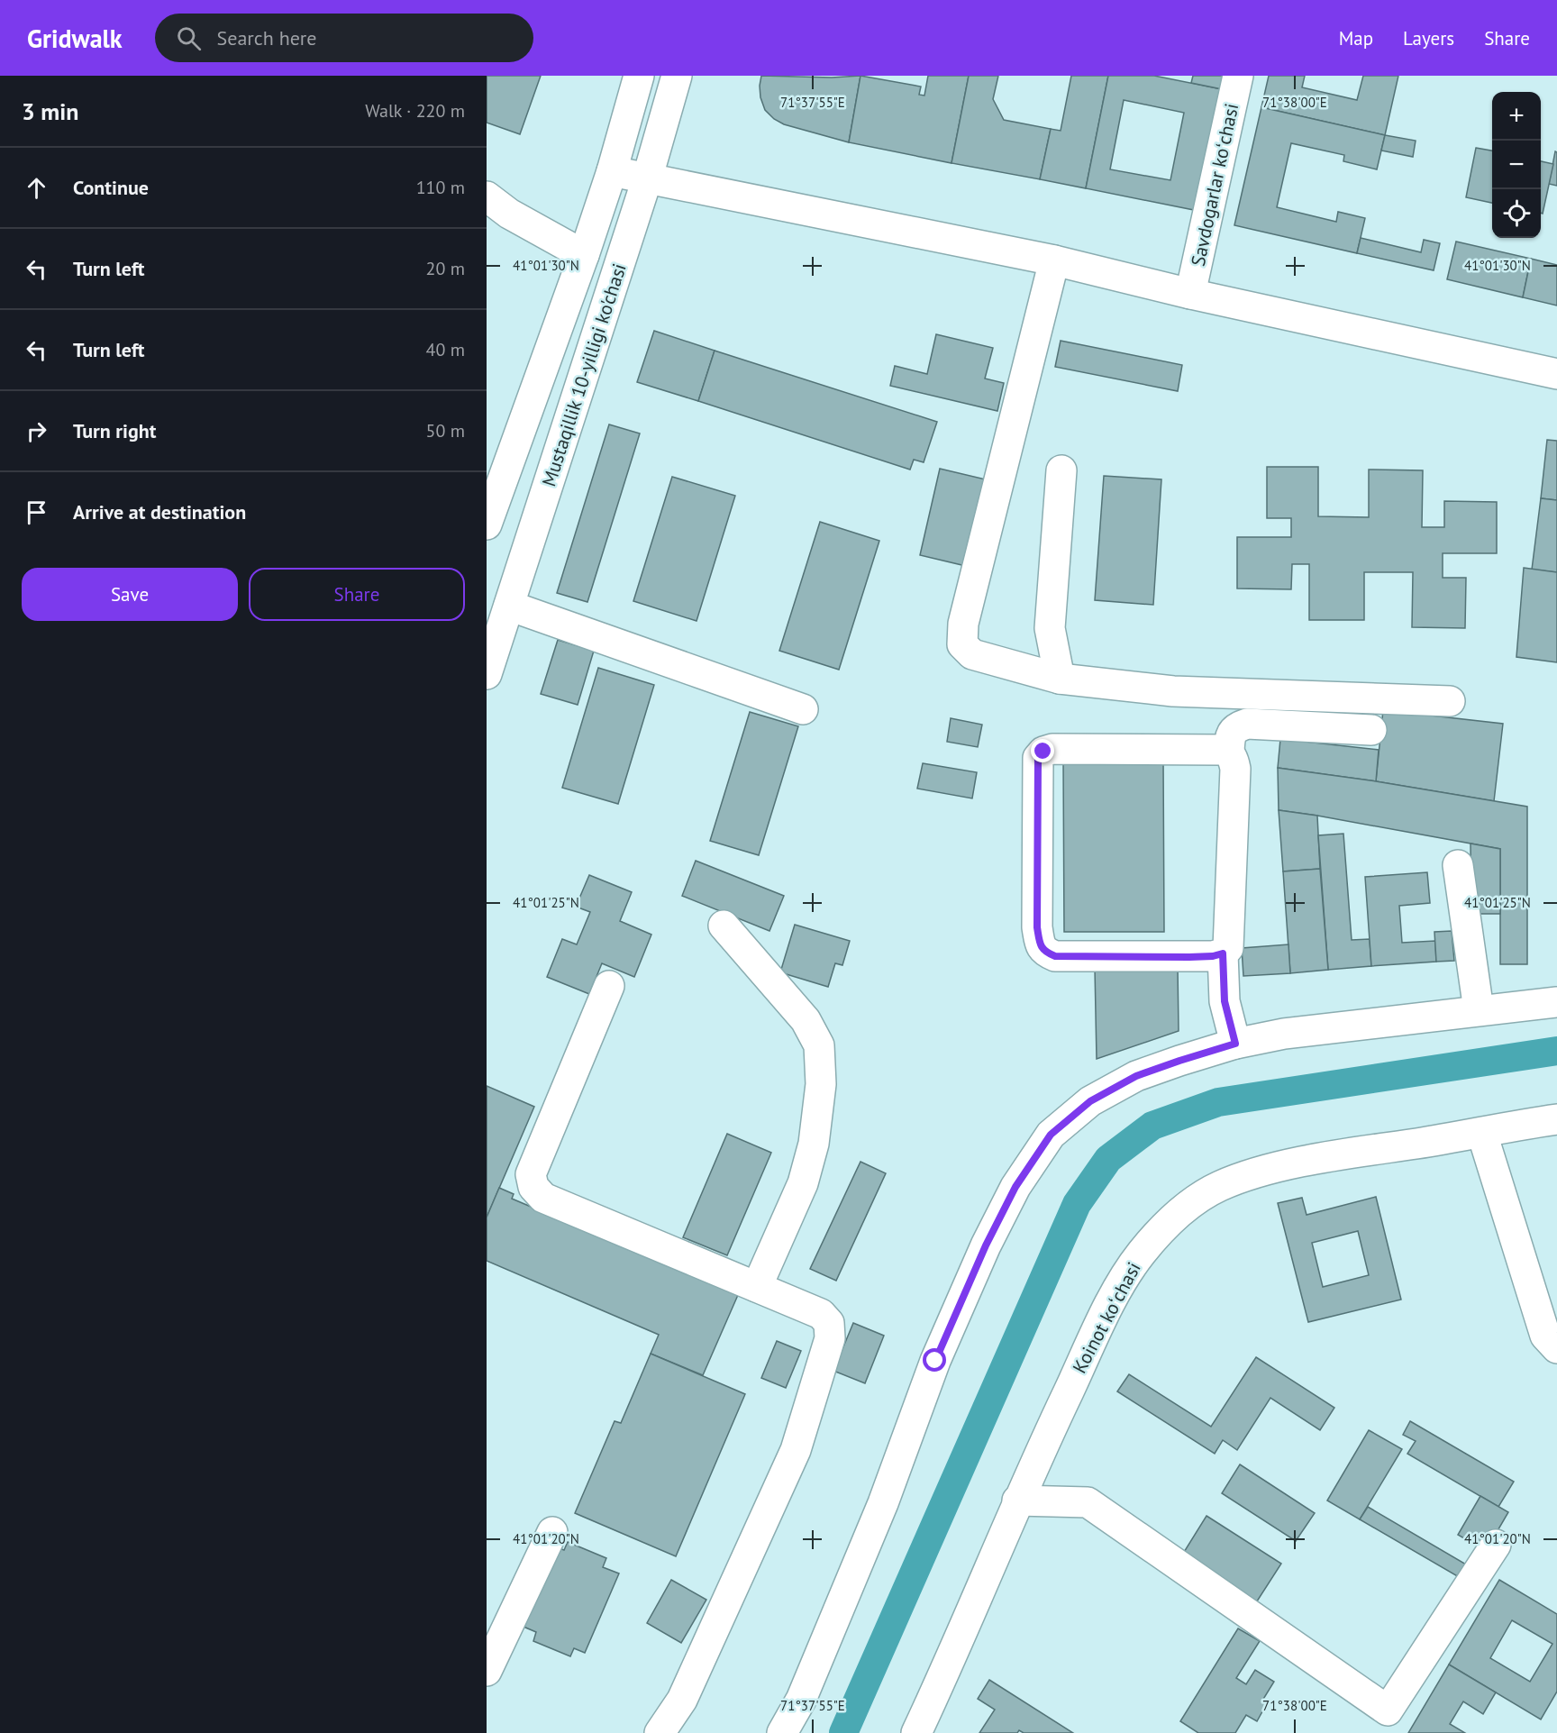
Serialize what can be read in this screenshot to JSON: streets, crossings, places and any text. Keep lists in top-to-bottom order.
{
  "streets": {
    "street": ["Savdogarlar koʻchasi", "Mustaqillik 10-yilligi ko'chasi", "Koinot koʻchasi"]
  },
  "page": {
    "header": "Gridwalk",
    "search": "Search here",
    "nav": ["Map", "Layers", "Share"],
    "heading": ["3 min", "Walk · 220 m"],
    "map_buttons": ["+", "−"],
    "list": [
      ["Continue", "110 m"],
      ["Turn left", "20 m"],
      ["Turn left", "40 m"],
      ["Turn right", "50 m"],
      "Arrive at destination"
    ],
    "buttons": ["Save", "Share"]
  },
  "coordinates": [
    "71°37'55\"E",
    "71°38'00\"E",
    "41°01'30\"N",
    "41°01'25\"N",
    "41°01'20\"N"
  ]
}
